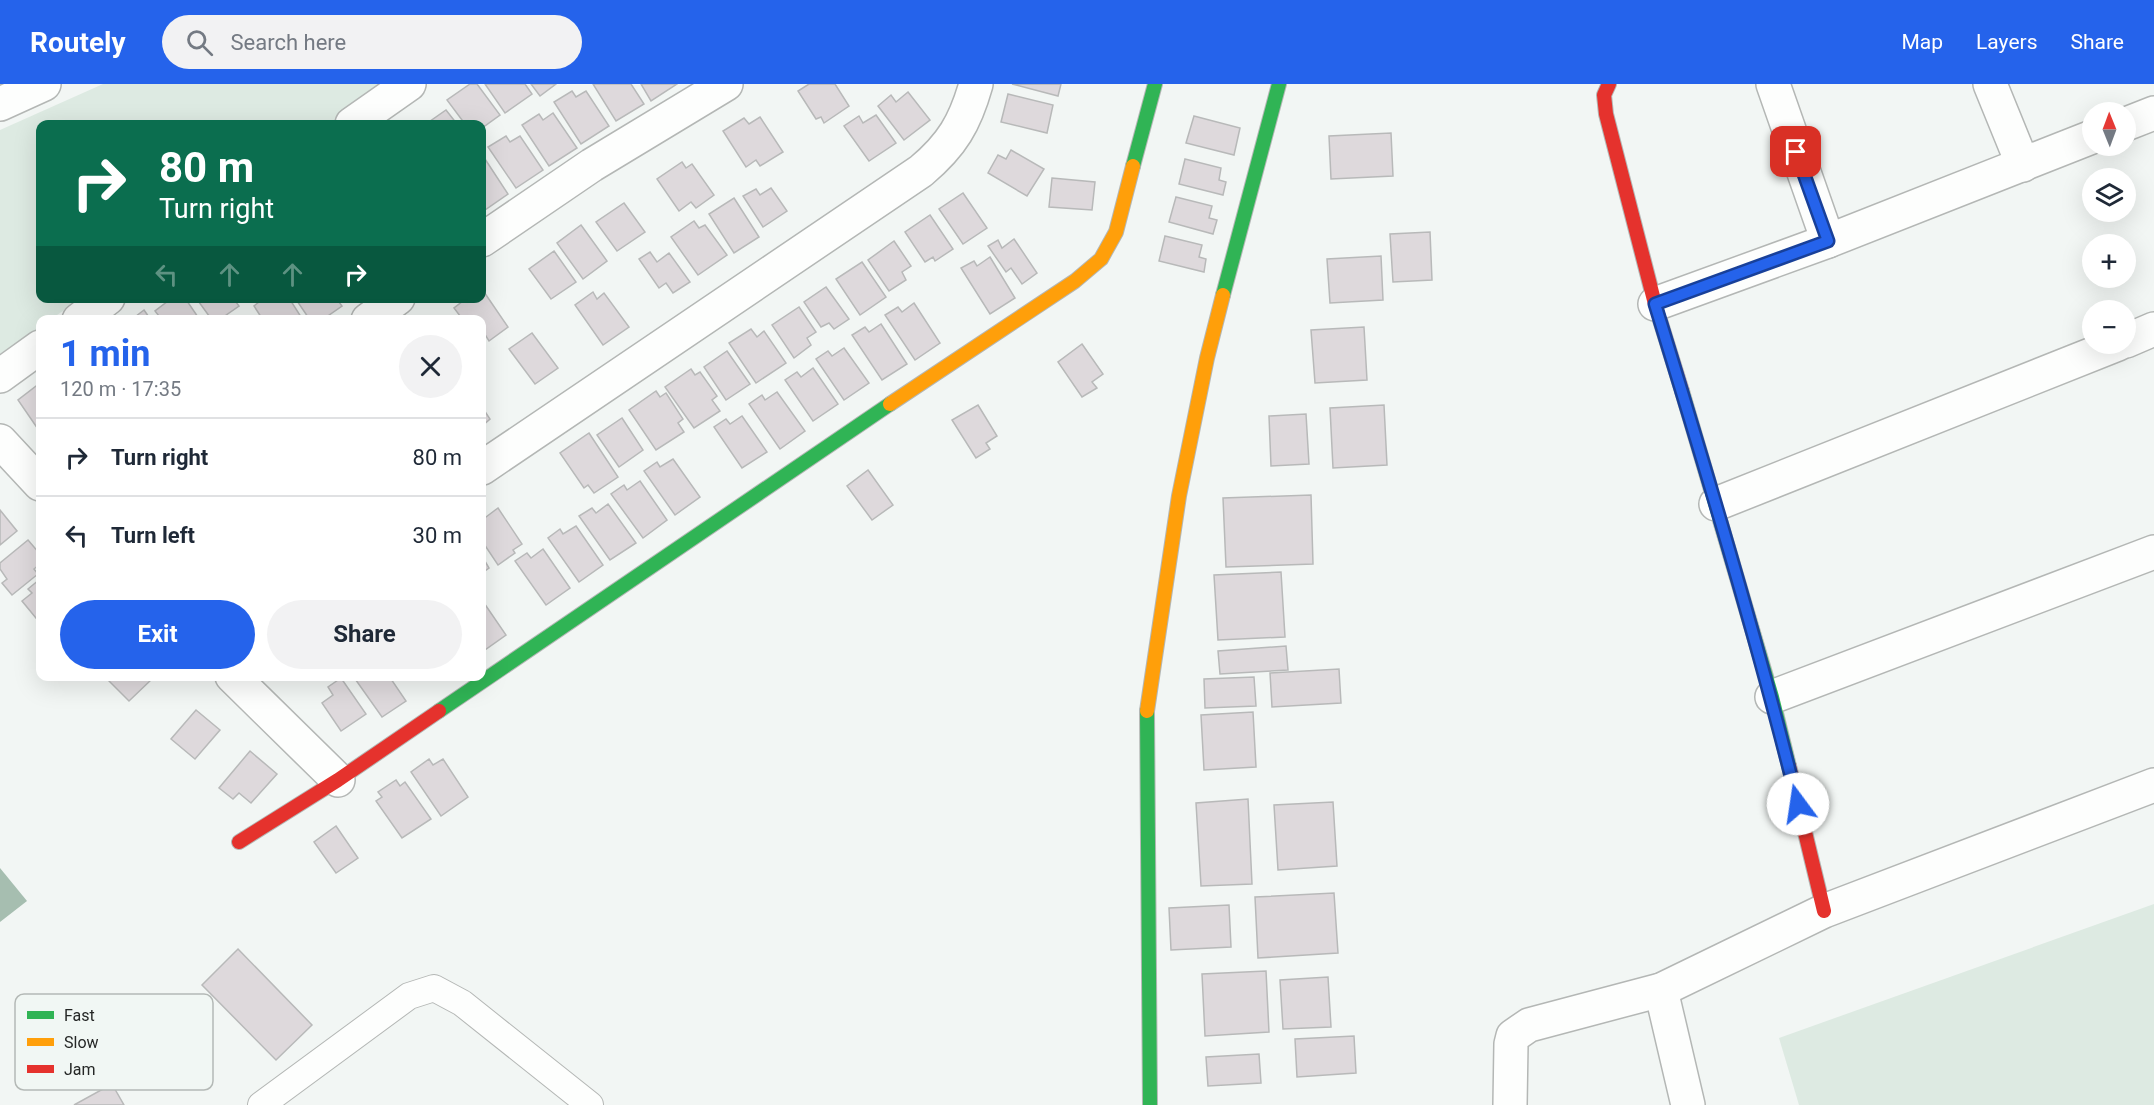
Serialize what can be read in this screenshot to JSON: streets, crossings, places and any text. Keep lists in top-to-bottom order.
{
  "legend": ["Fast", "Slow", "Jam"],
  "north": "top",
  "page": {
    "header": "Routely",
    "search": "Search here",
    "nav": ["Map", "Layers", "Share"],
    "map_buttons": ["+", "−"],
    "turn": ["80 m", "Turn right"],
    "heading": ["1 min", "120 m · 17:35"],
    "list": [
      {
        "name": "Turn right",
        "value": "80 m"
      },
      {
        "name": "Turn left",
        "value": "30 m"
      }
    ],
    "buttons": ["Exit", "Share"]
  }
}
